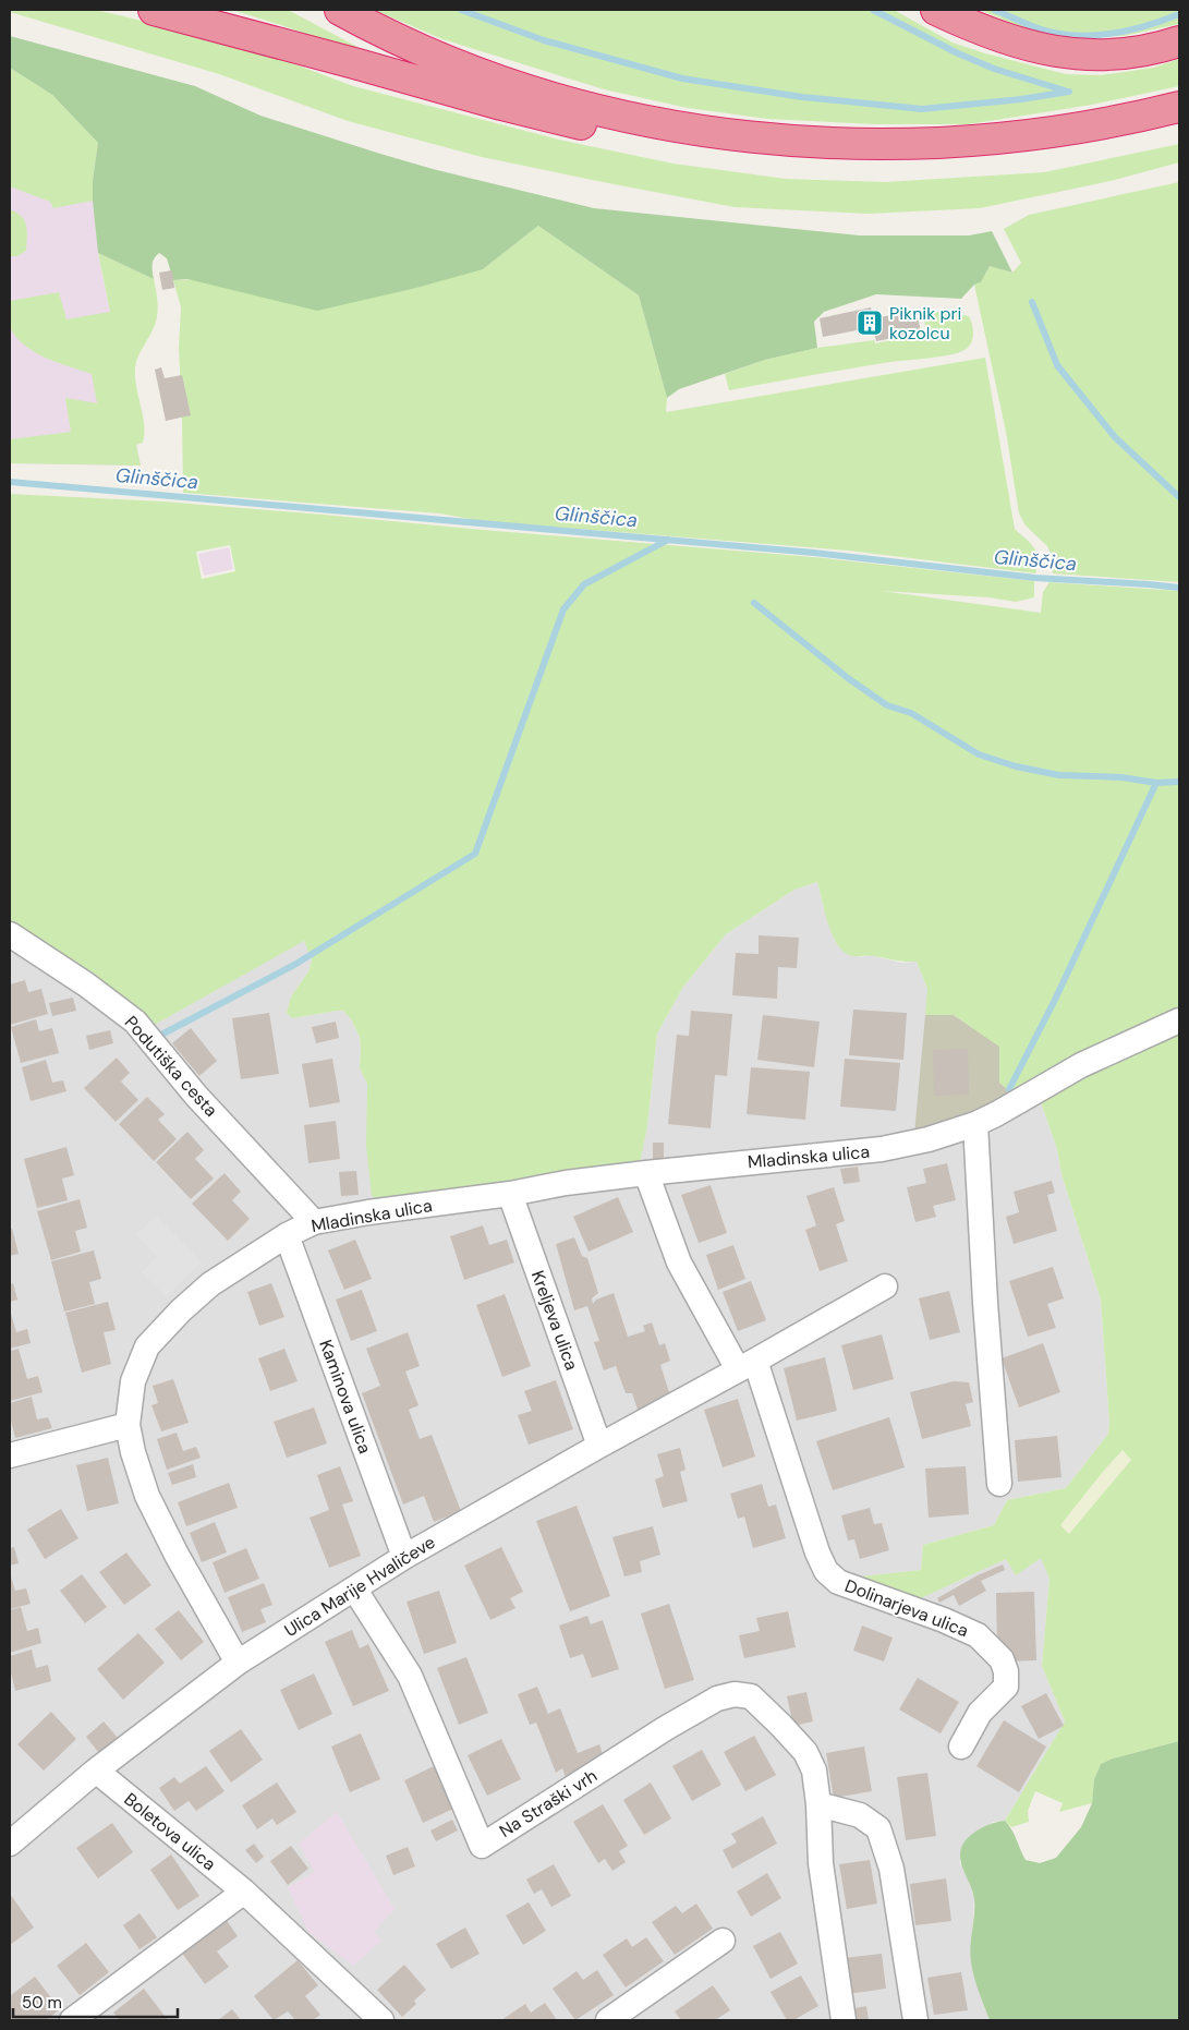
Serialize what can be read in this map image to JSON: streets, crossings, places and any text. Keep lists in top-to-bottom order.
{
  "streets": {
    "street": [
      "Podutiška cesta",
      "Mladinska ulica",
      "Kreljeva ulica",
      "Kaminova ulica",
      "Ulica Marije Hvaličeve",
      "Dolinarjeva ulica",
      "Na Straški vrh",
      "Boletova ulica"
    ]
  },
  "crossings": [
    ["Podutiška cesta", "Mladinska ulica"],
    ["Mladinska ulica", "Kreljeva ulica"],
    ["Mladinska ulica", "Kaminova ulica"],
    ["Mladinska ulica", "Ulica Marije Hvaličeve"],
    ["Kreljeva ulica", "Ulica Marije Hvaličeve"],
    ["Kaminova ulica", "Ulica Marije Hvaličeve"],
    ["Ulica Marije Hvaličeve", "Dolinarjeva ulica"],
    ["Ulica Marije Hvaličeve", "Na Straški vrh"],
    ["Ulica Marije Hvaličeve", "Boletova ulica"]
  ],
  "water": ["Glinščica"],
  "places": {
    "building": ["Piknik pri kozolcu"]
  },
  "scale_bar": "50 m"
}
